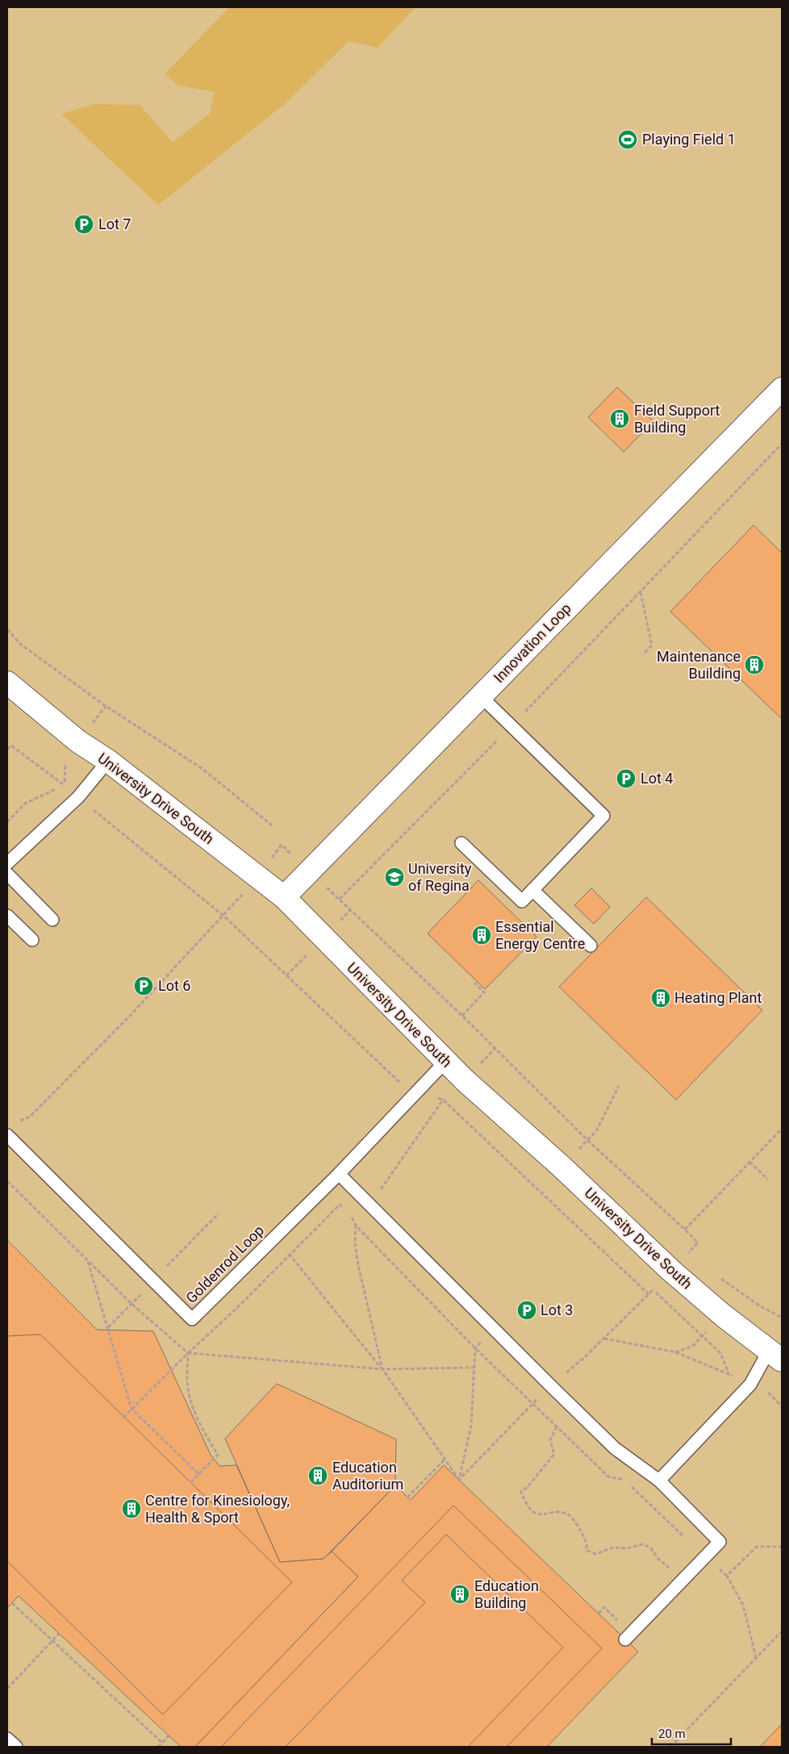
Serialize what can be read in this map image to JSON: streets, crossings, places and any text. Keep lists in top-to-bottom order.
{
  "streets": {
    "street": ["Innovation Loop", "University Drive South"],
    "lane": ["Goldenrod Loop"]
  },
  "crossings": [
    ["Innovation Loop", "University Drive South"],
    ["University Drive South", "Goldenrod Loop"]
  ],
  "places": {
    "sports": ["Playing Field 1"],
    "parking": [
      "Lot 7",
      "Lot 4",
      "Lot 6",
      "Lot 3"
    ],
    "building": [
      "Field Support Building",
      "Maintenance Building",
      "Essential Energy Centre",
      "Heating Plant",
      "Education Auditorium",
      "Centre for Kinesiology, Health & Sport",
      "Education Building"
    ],
    "school or university": ["University of Regina"]
  },
  "scale_bar": "20 m"
}
